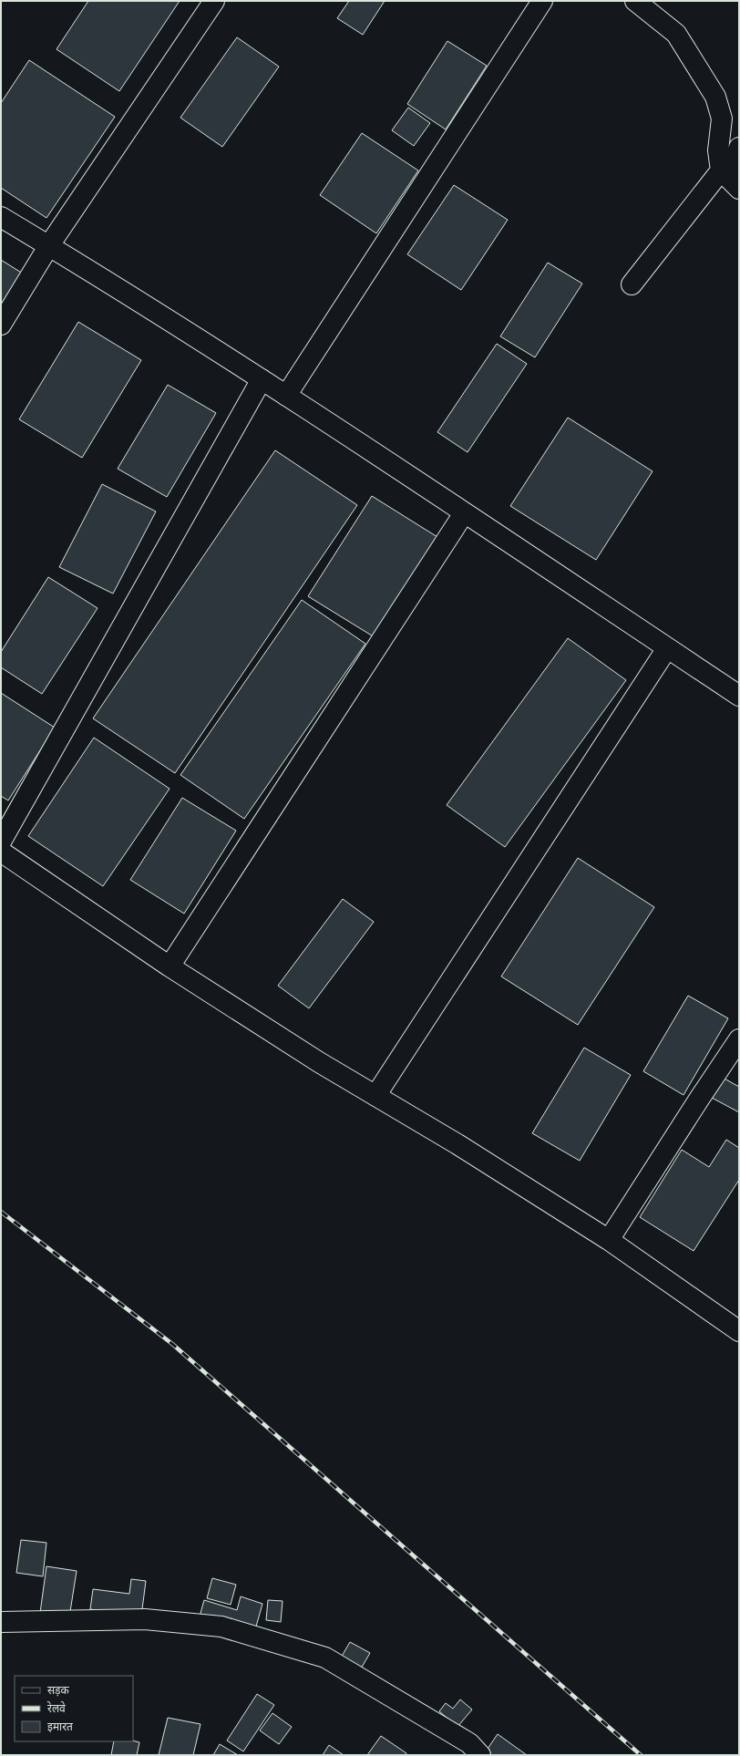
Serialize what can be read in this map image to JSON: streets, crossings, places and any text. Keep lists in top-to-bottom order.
{
  "legend": ["सड़क", "रेलवे", "इमारत"]
}
